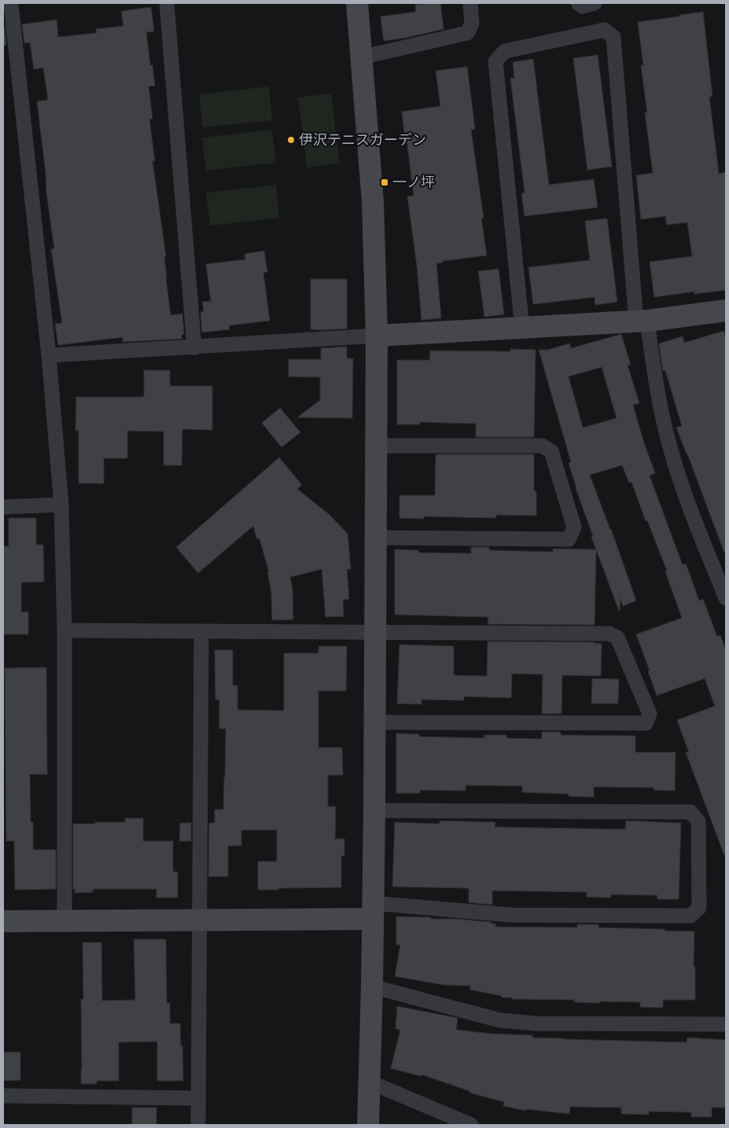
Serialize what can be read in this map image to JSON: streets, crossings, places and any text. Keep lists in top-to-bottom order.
{
  "places": {
    "other": ["伊沢テニスガーデン"],
    "transit": ["一ノ坪"]
  }
}
